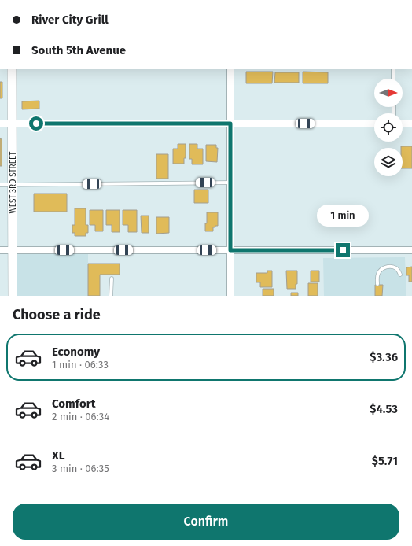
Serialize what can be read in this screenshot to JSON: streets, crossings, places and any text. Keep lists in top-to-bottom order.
{
  "streets": {
    "street": ["WEST 3RD STREET"]
  },
  "north": "right",
  "page": {
    "banner": ["River City Grill", "South 5th Avenue"],
    "bubble": "1 min",
    "heading": "Choose a ride",
    "list": [
      {
        "name": "Economy",
        "note": "1 min · 06:33",
        "value": "$3.36"
      },
      {
        "name": "Comfort",
        "note": "2 min · 06:34",
        "value": "$4.53"
      },
      {
        "name": "XL",
        "note": "3 min · 06:35",
        "value": "$5.71"
      }
    ],
    "buttons": "Confirm"
  }
}
